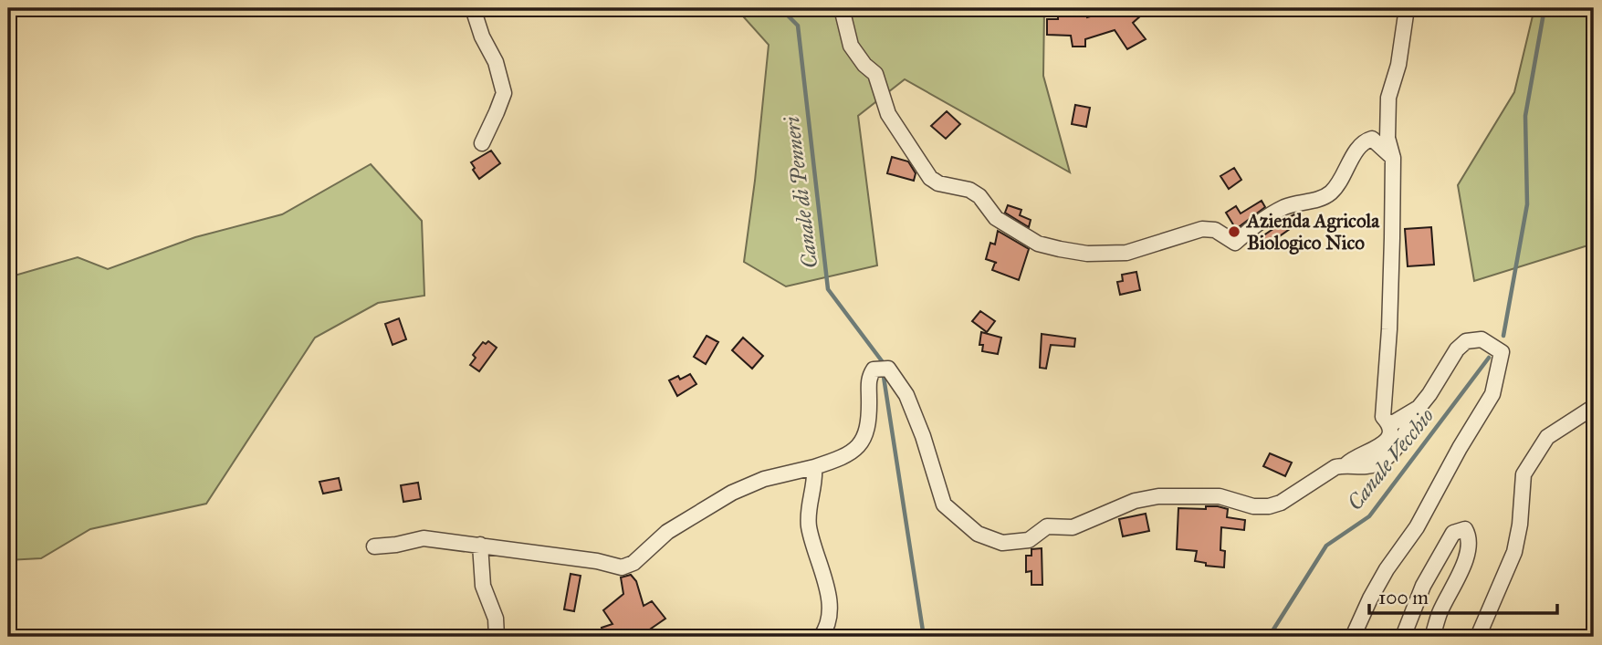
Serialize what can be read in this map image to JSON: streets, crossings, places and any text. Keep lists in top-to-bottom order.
{
  "water": ["Canale di Penneri", "Canale Vecchio"],
  "places": ["Azienda Agricola Biologico Nico"],
  "scale_bar": "100 m"
}
